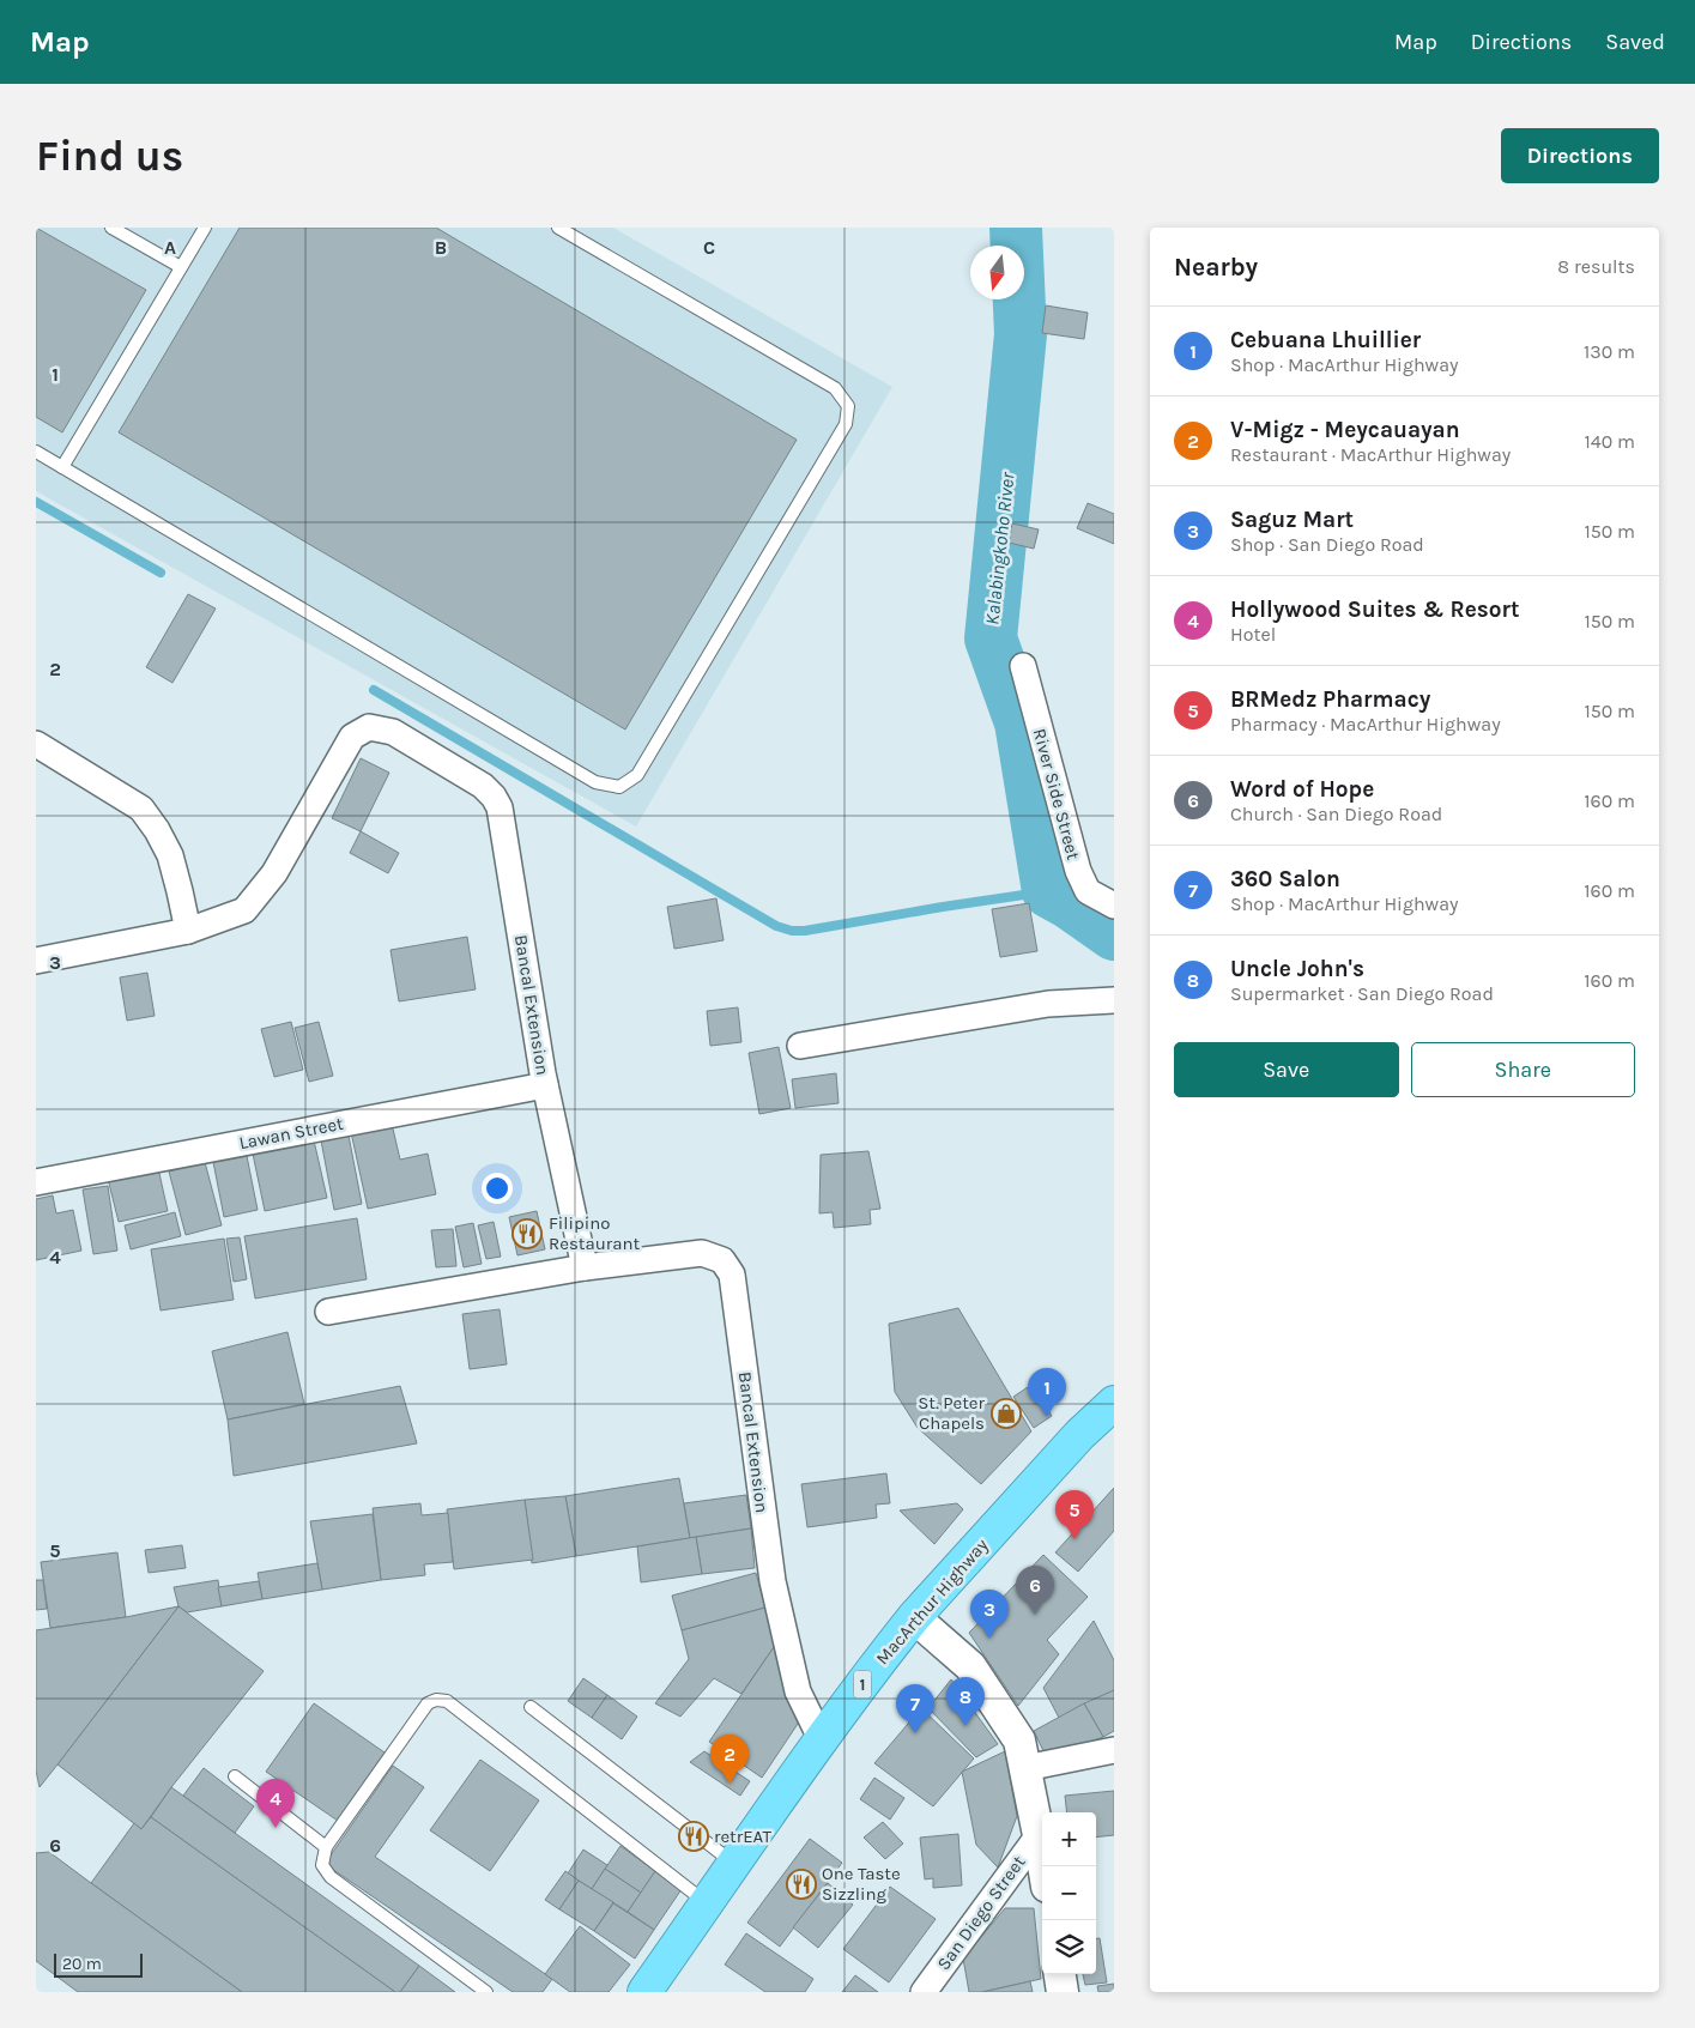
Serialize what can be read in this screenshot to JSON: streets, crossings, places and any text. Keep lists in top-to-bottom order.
{
  "streets": {
    "highway": ["MacArthur Highway", "1"],
    "street": [
      "River Side Street",
      "Bancal Extension",
      "Lawan Street",
      "San Diego Street"
    ]
  },
  "crossings": [
    ["Bancal Extension", "Lawan Street"],
    ["Bancal Extension", "MacArthur Highway"]
  ],
  "water": ["Kalabingkoho River"],
  "places": {
    "restaurant": ["Filipino Restaurant", "retrEAT", "One Taste Sizzling"],
    "shop": ["St. Peter Chapels"]
  },
  "scale_bar": "20 m",
  "north": "bottom",
  "page": {
    "header": "Map",
    "nav": ["Map", "Directions", "Saved"],
    "buttons": [
      "Directions",
      ["Save", "Share"]
    ],
    "title": "Find us",
    "heading": ["Nearby", "8 results"],
    "list": [
      {
        "mark": "1",
        "name": "Cebuana Lhuillier",
        "note": "Shop · MacArthur Highway",
        "value": "130 m"
      },
      {
        "mark": "2",
        "name": "V-Migz - Meycauayan",
        "note": "Restaurant · MacArthur Highway",
        "value": "140 m"
      },
      {
        "mark": "3",
        "name": "Saguz Mart",
        "note": "Shop · San Diego Road",
        "value": "150 m"
      },
      {
        "mark": "4",
        "name": "Hollywood Suites & Resort",
        "note": "Hotel",
        "value": "150 m"
      },
      {
        "mark": "5",
        "name": "BRMedz Pharmacy",
        "note": "Pharmacy · MacArthur Highway",
        "value": "150 m"
      },
      {
        "mark": "6",
        "name": "Word of Hope",
        "note": "Church · San Diego Road",
        "value": "160 m"
      },
      {
        "mark": "7",
        "name": "360 Salon",
        "note": "Shop · MacArthur Highway",
        "value": "160 m"
      },
      {
        "mark": "8",
        "name": "Uncle John's",
        "note": "Supermarket · San Diego Road",
        "value": "160 m"
      }
    ],
    "pins": [
      "1",
      "5",
      "6",
      "3",
      "8",
      "7",
      "2",
      "4"
    ],
    "map_buttons": ["+", "−"],
    "scale": "20 m"
  },
  "grid": {
    "columns": ["A", "B", "C"],
    "rows": [
      "1",
      "2",
      "3",
      "4",
      "5",
      "6"
    ]
  }
}
